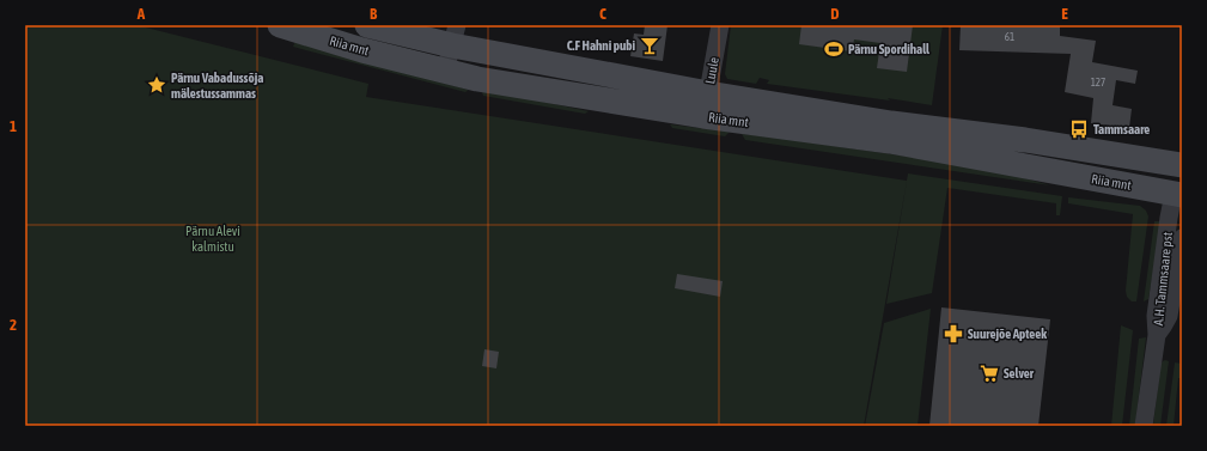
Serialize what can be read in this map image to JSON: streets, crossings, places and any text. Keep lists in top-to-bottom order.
{
  "streets": {
    "main road": ["Riia mnt"],
    "street": ["Luule", "A.H. Tammsaare pst"]
  },
  "crossings": [
    ["Riia mnt", "Luule"],
    ["Riia mnt", "A.H. Tammsaare pst"]
  ],
  "parks": ["Pärnu Alevi kalmistu"],
  "places": {
    "bar": ["C.F Hahni pubi"],
    "sports": ["Pärnu Spordihall"],
    "place": ["Pärnu Vabadussõja mälestussammas"],
    "bus stop": ["Tammsaare"],
    "pharmacy": ["Suurejõe Apteek"],
    "supermarket": ["Selver"]
  },
  "house_numbers": ["61", "127"],
  "grid": {
    "columns": [
      "A",
      "B",
      "C",
      "D",
      "E"
    ],
    "rows": ["1", "2"]
  }
}
